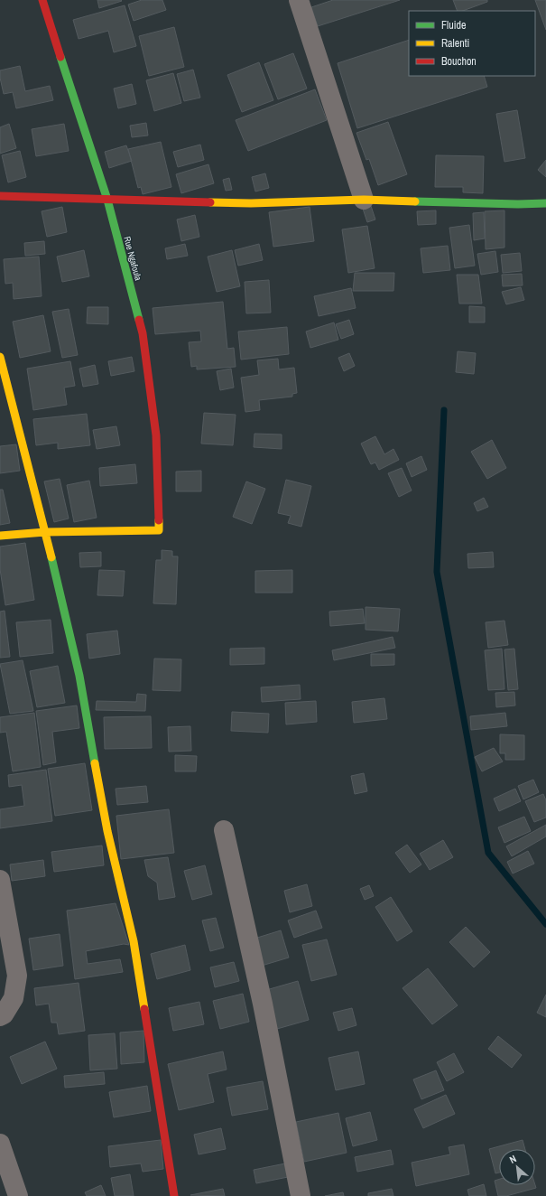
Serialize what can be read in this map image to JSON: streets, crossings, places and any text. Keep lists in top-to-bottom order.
{
  "streets": {
    "street": ["Rue Ngafoula"]
  },
  "legend": ["Fluide", "Ralenti", "Bouchon"],
  "north": "top left"
}
